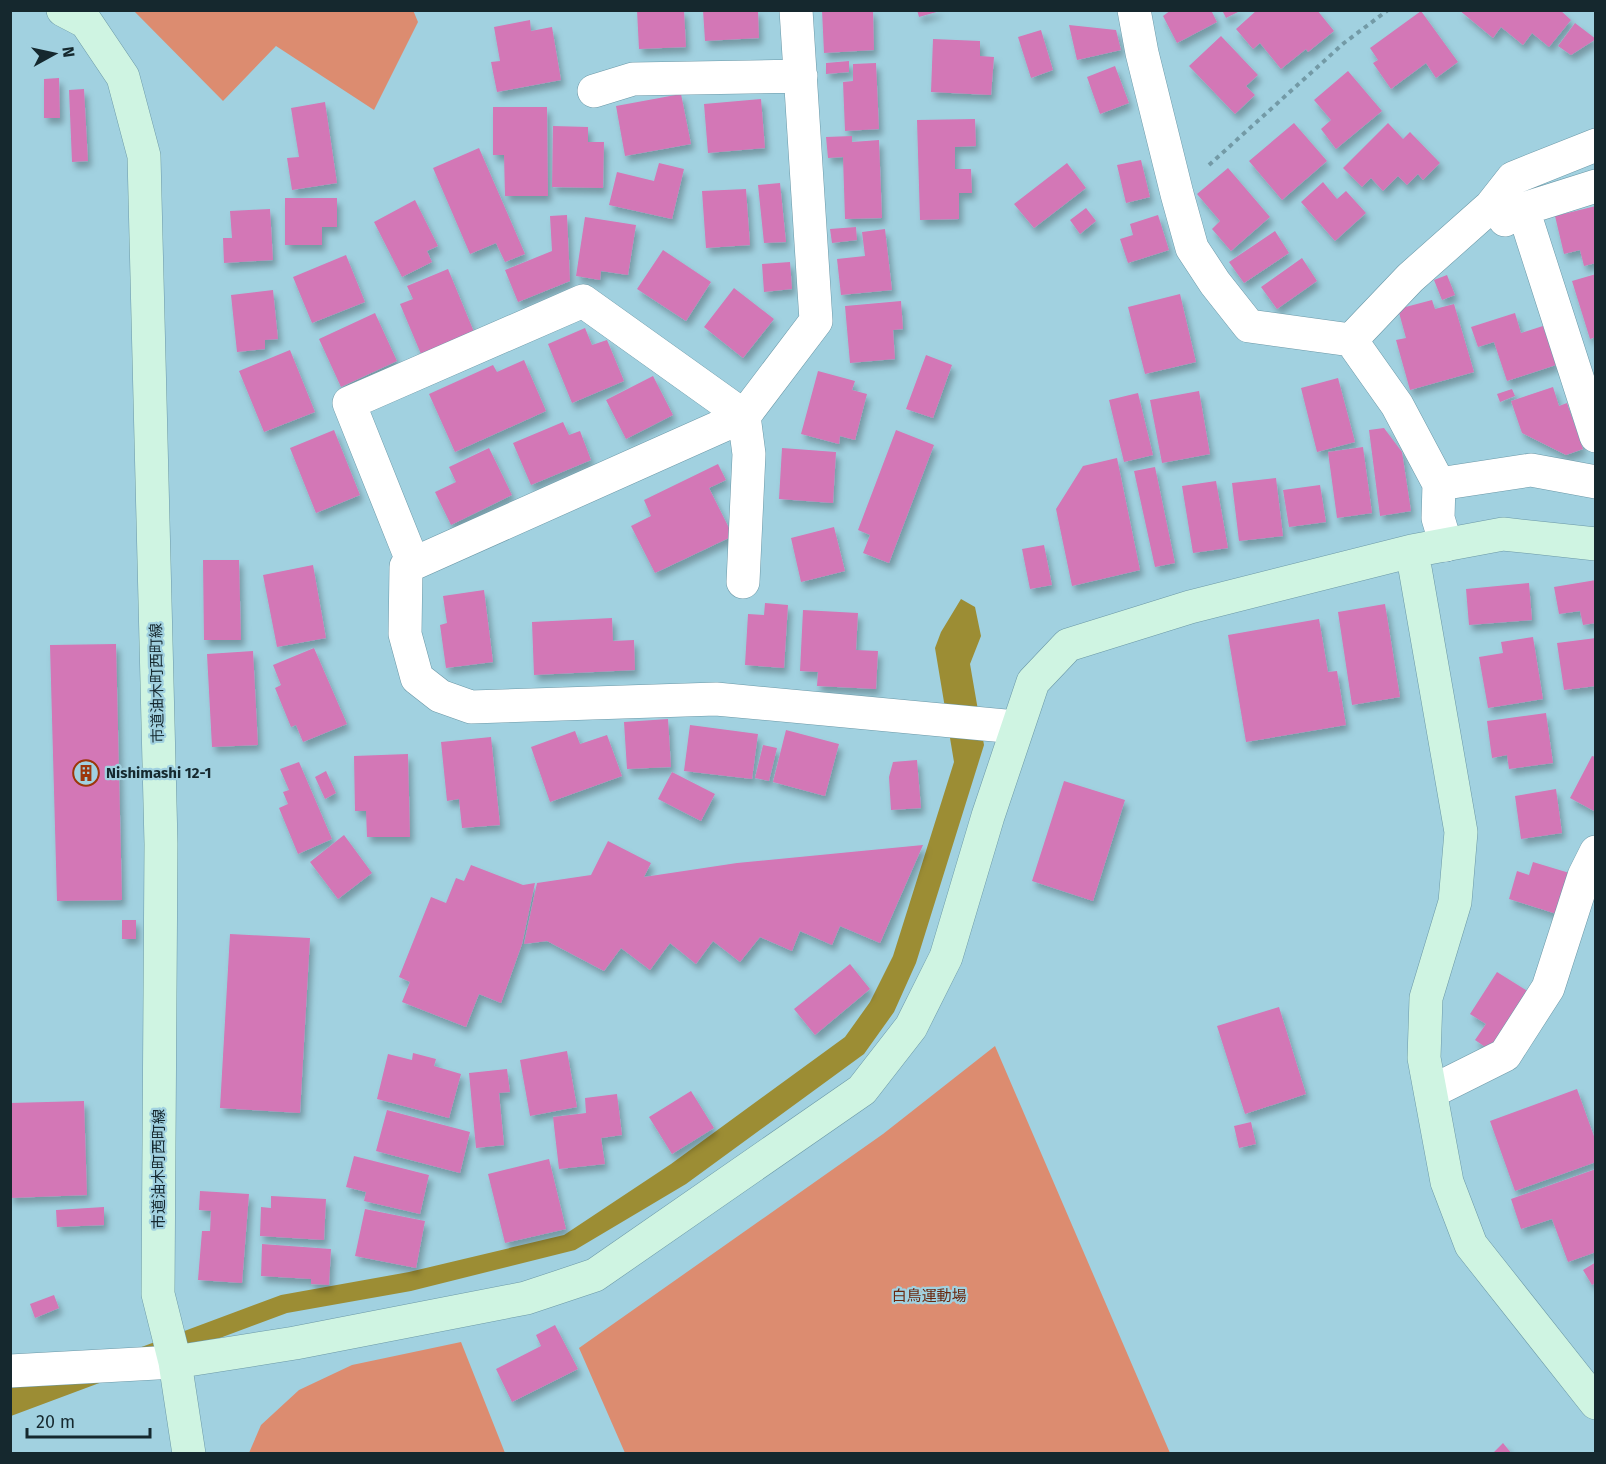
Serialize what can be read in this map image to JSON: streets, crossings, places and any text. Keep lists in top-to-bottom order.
{
  "streets": {
    "street": ["市道油木町西町線"]
  },
  "parks": ["白鳥運動場"],
  "places": {
    "building": ["Nishimashi 12-1"]
  },
  "scale_bar": "20 m",
  "north": "right"
}
